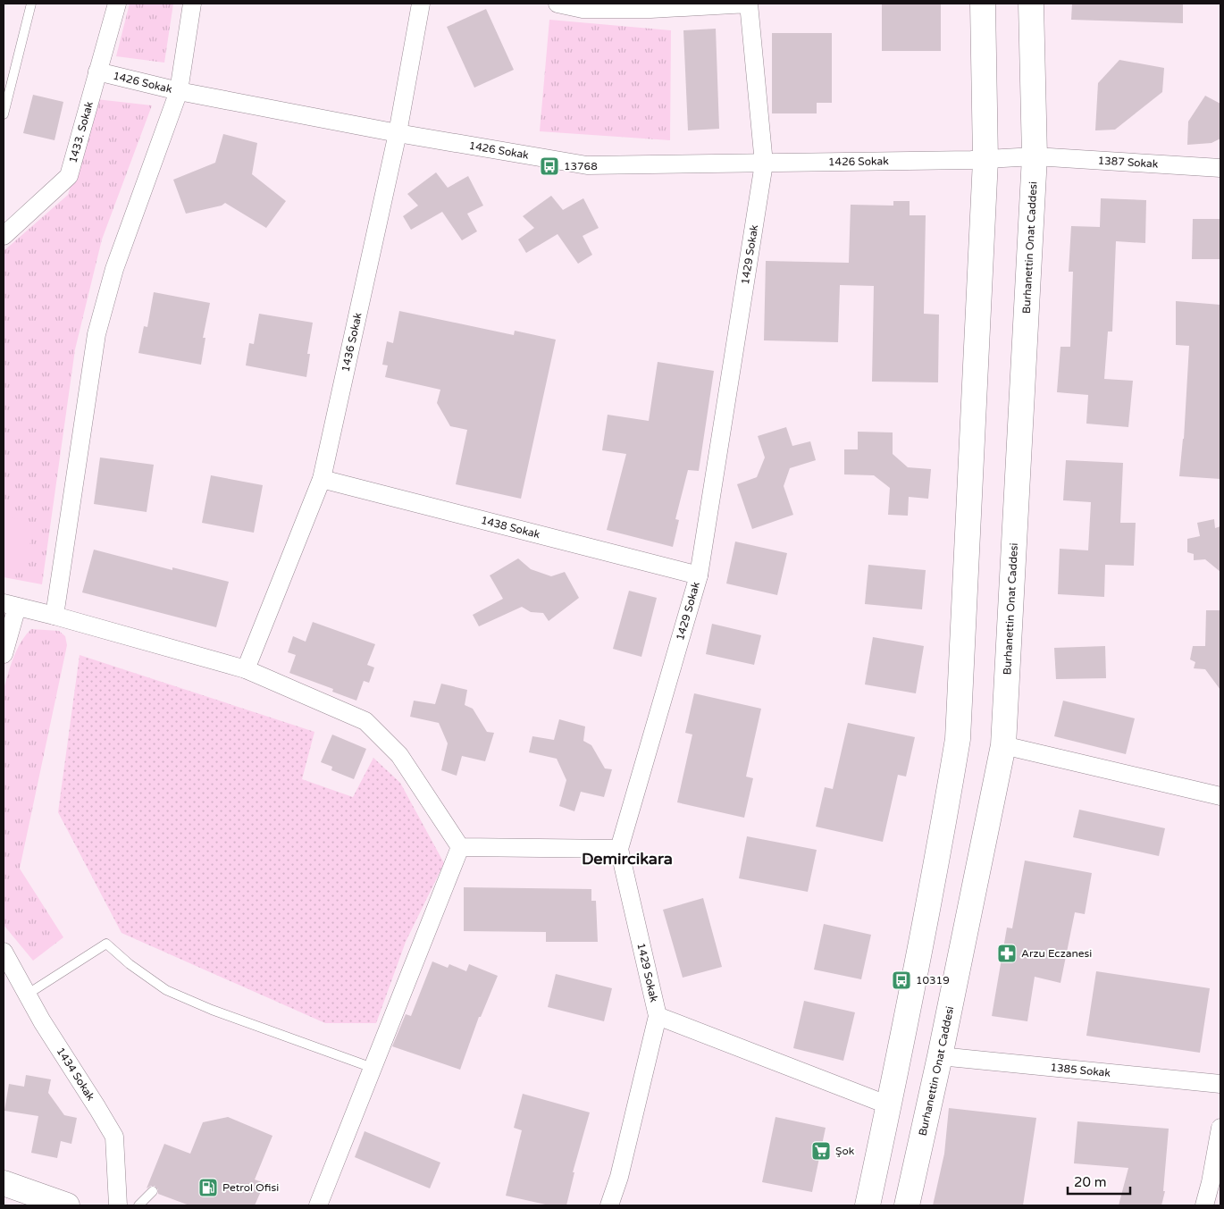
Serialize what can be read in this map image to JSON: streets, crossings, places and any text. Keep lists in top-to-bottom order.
{
  "streets": {
    "main road": ["Burhanettin Onat Caddesi"],
    "street": [
      "1426 Sokak",
      "1433. Sokak",
      "1387 Sokak",
      "1429 Sokak",
      "1436 Sokak",
      "1438 Sokak",
      "1385 Sokak",
      "1434 Sokak"
    ]
  },
  "crossings": [
    ["1426 Sokak", "1433. Sokak"],
    ["1426 Sokak", "1387 Sokak"],
    ["1426 Sokak", "1429 Sokak"],
    ["1426 Sokak", "1436 Sokak"],
    ["1387 Sokak", "Burhanettin Onat Caddesi"],
    ["Burhanettin Onat Caddesi", "1385 Sokak"],
    ["1429 Sokak", "1438 Sokak"],
    ["1436 Sokak", "1438 Sokak"]
  ],
  "districts": ["Demircikara"],
  "places": {
    "bus stop": ["13768", "10319"],
    "pharmacy": ["Arzu Eczanesi"],
    "supermarket": ["Şok"],
    "fuel station": ["Petrol Ofisi"]
  },
  "scale_bar": "20 m"
}
